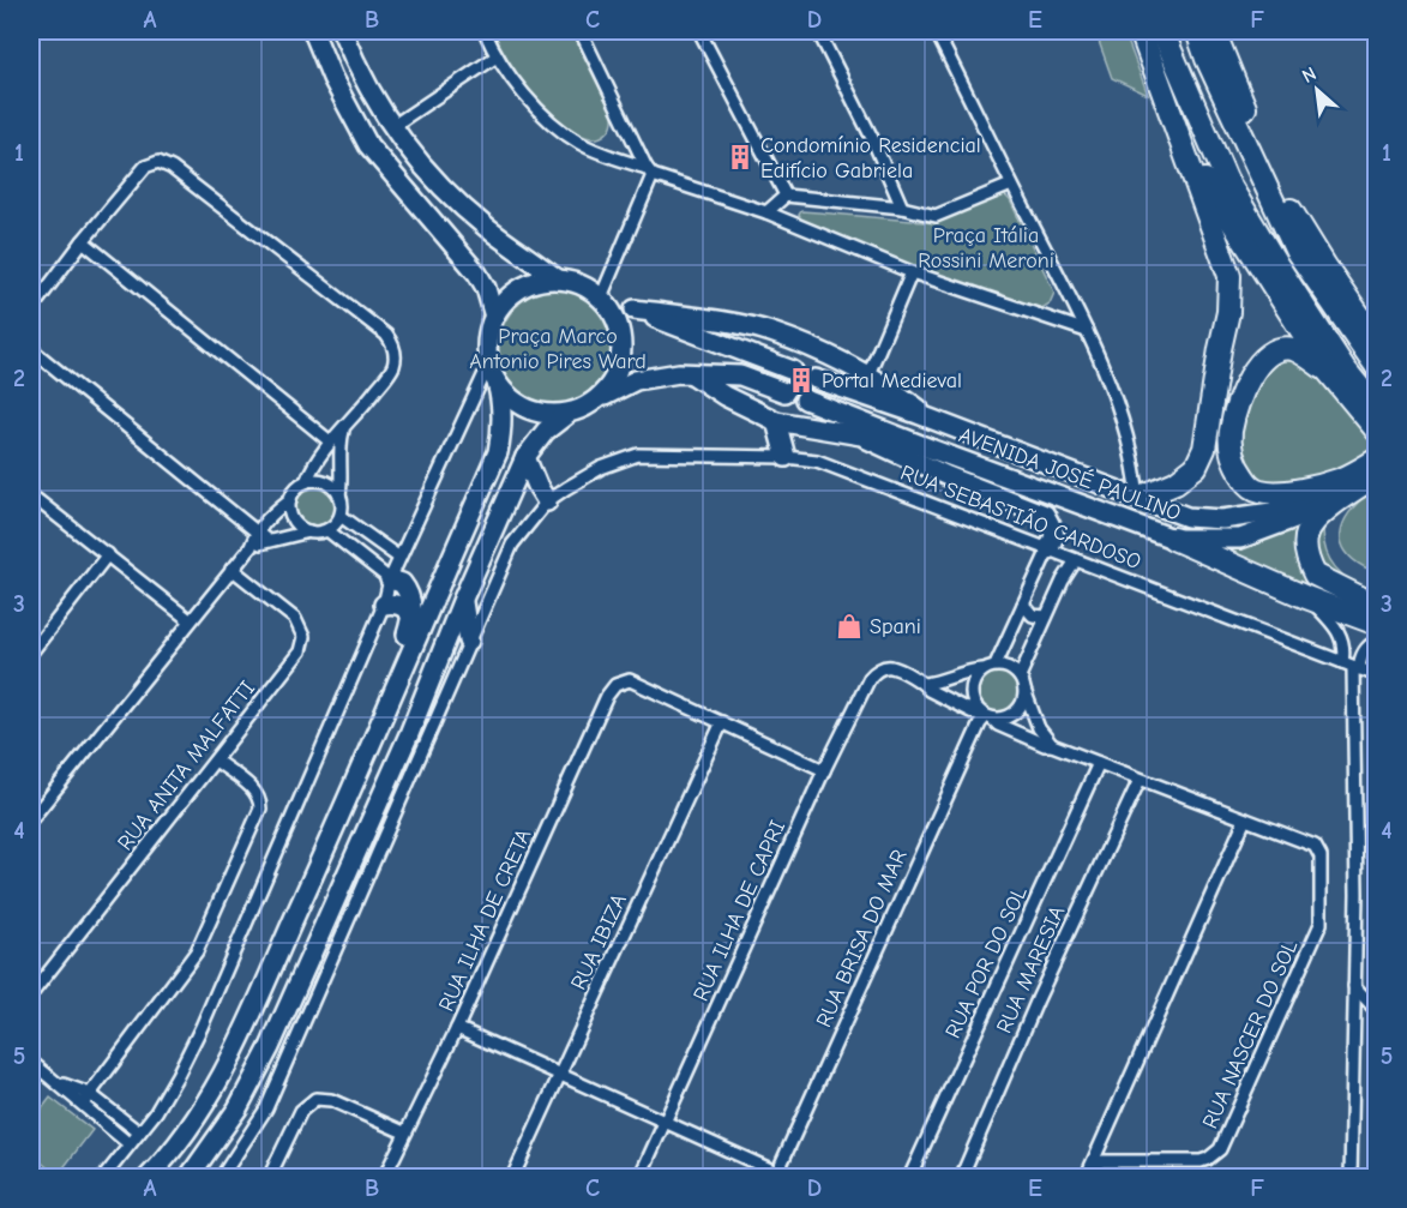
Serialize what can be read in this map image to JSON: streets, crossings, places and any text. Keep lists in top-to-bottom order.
{
  "streets": {
    "main road": ["AVENIDA JOSÉ PAULINO"],
    "street": [
      "RUA SEBASTIÃO CARDOSO",
      "RUA ANITA MALFATTI",
      "RUA ILHA DE CAPRI",
      "RUA ILHA DE CRETA",
      "RUA BRISA DO MAR",
      "RUA IBIZA",
      "RUA POR DO SOL",
      "RUA MARESIA",
      "RUA NASCER DO SOL"
    ]
  },
  "crossings": [
    ["RUA ILHA DE CRETA", "RUA IBIZA"]
  ],
  "parks": ["Praça Itália Rossini Meroni", "Praça Marco Antonio Pires Ward"],
  "places": {
    "building": ["Condomínio Residencial Edifício Gabriela", "Portal Medieval"],
    "shop": ["Spani"]
  },
  "north": "top left",
  "grid": {
    "columns": [
      "A",
      "B",
      "C",
      "D",
      "E",
      "F"
    ],
    "rows": [
      "1",
      "2",
      "3",
      "4",
      "5"
    ]
  }
}
